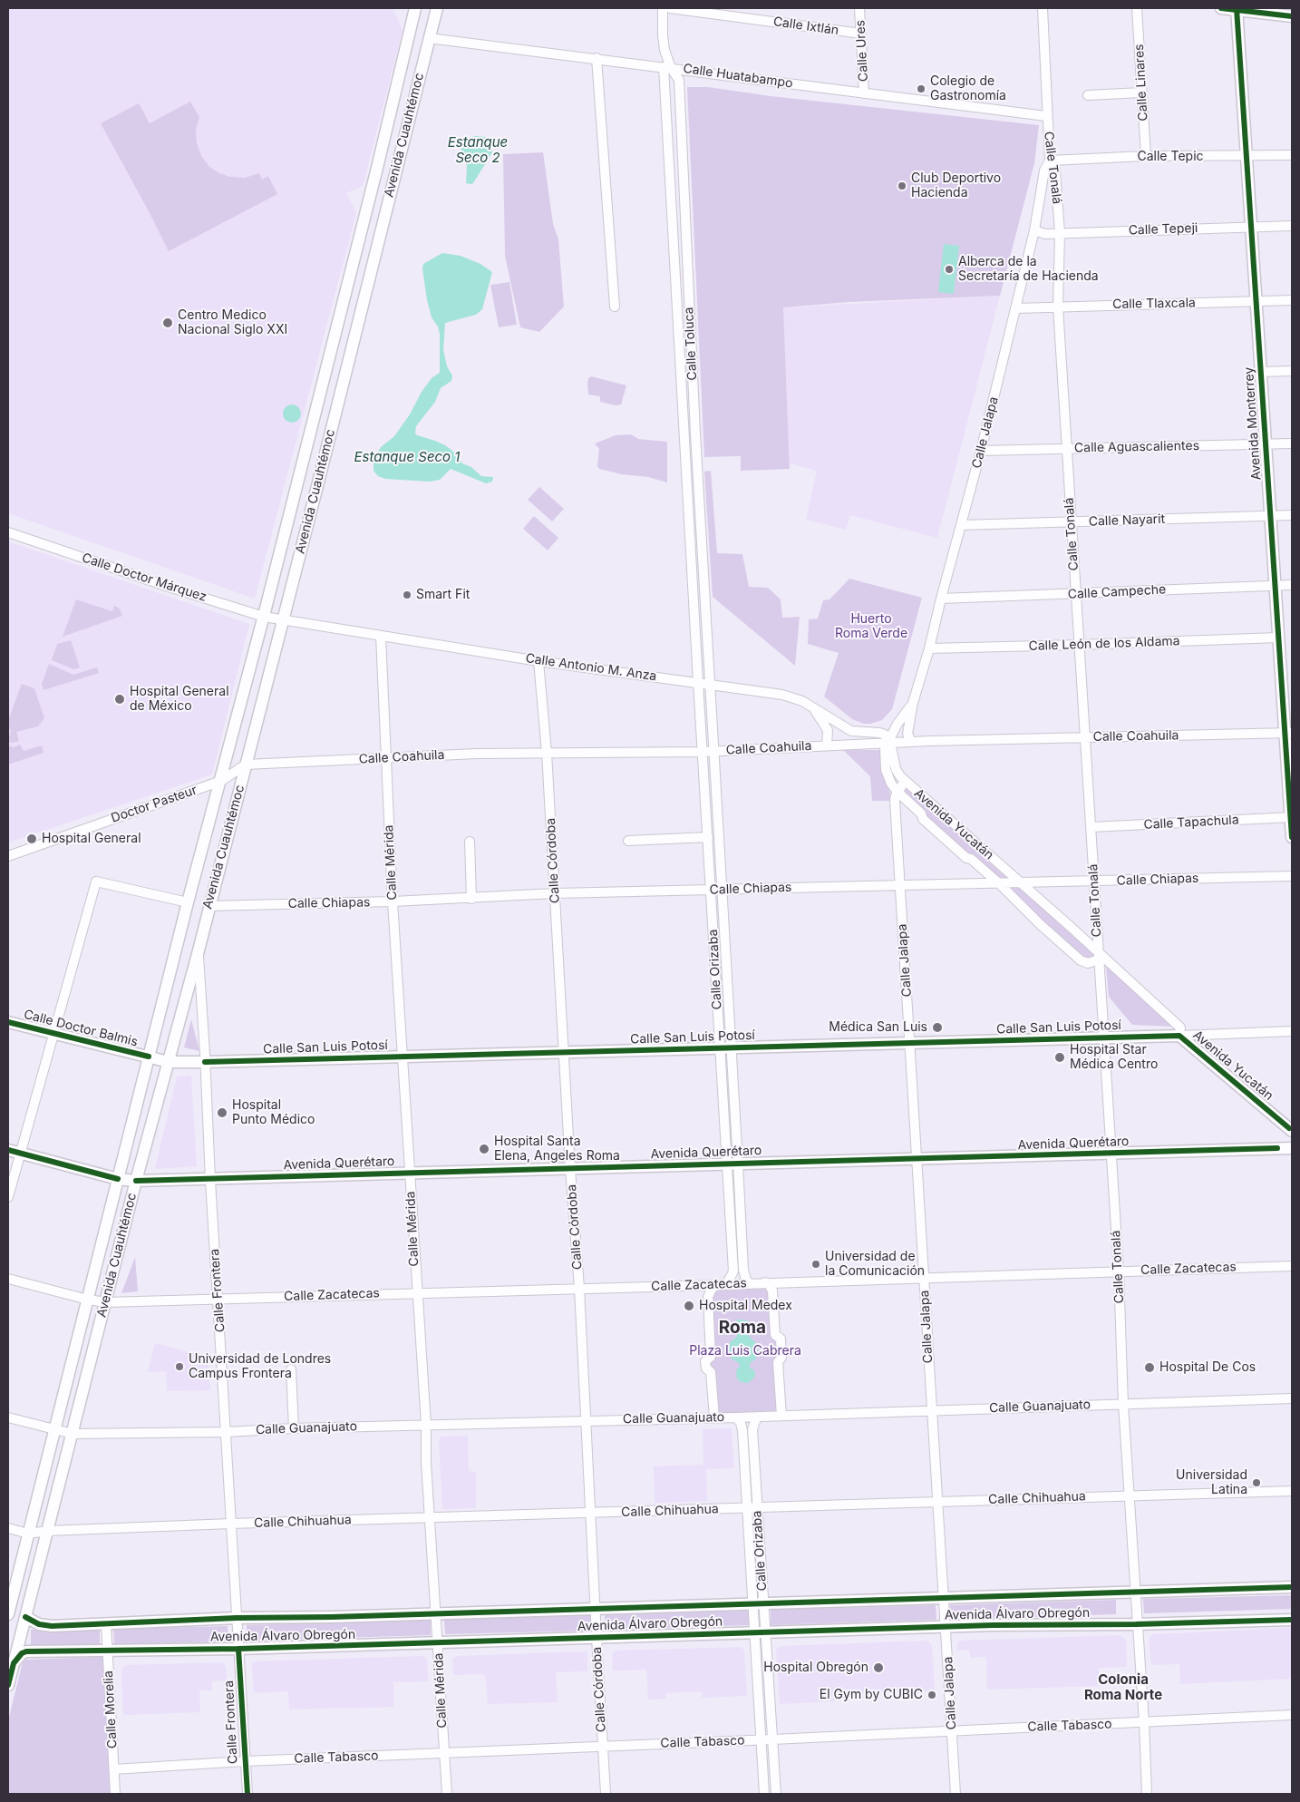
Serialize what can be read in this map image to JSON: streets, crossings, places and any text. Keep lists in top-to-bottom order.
{
  "streets": {
    "main road": [
      "Avenida Cuauhtémoc",
      "Avenida Monterrey",
      "Avenida Yucatán",
      "Calle San Luis Potosí",
      "Calle Doctor Balmis",
      "Avenida Querétaro",
      "Avenida Álvaro Obregón"
    ],
    "street": [
      "Calle Ixtlán",
      "Calle Ures",
      "Calle Huatabampo",
      "Calle Linares",
      "Calle Tepic",
      "Calle Tonalá",
      "Calle Tepeji",
      "Calle Tlaxcala",
      "Calle Toluca",
      "Calle Jalapa",
      "Calle Aguascalientes",
      "Calle Nayarit",
      "Calle Doctor Márquez",
      "Calle Campeche",
      "Calle León de los Aldama",
      "Calle Antonio M. Anza",
      "Calle Coahuila",
      "Doctor Pasteur",
      "Calle Tapachula",
      "Calle Córdoba",
      "Calle Mérida",
      "Calle Chiapas",
      "Calle Orizaba",
      "Calle Zacatecas",
      "Calle Frontera",
      "Calle Guanajuato",
      "Calle Chihuahua",
      "Calle Morelia",
      "Calle Tabasco"
    ]
  },
  "crossings": [
    ["Calle Ixtlán", "Calle Ures"],
    ["Calle Ures", "Calle Huatabampo"],
    ["Calle Huatabampo", "Avenida Cuauhtémoc"],
    ["Calle Huatabampo", "Calle Tonalá"],
    ["Calle Huatabampo", "Calle Toluca"],
    ["Calle Linares", "Calle Tepic"],
    ["Avenida Cuauhtémoc", "Calle Doctor Márquez"],
    ["Avenida Cuauhtémoc", "Calle Antonio M. Anza"],
    ["Avenida Cuauhtémoc", "Calle Coahuila"],
    ["Avenida Cuauhtémoc", "Doctor Pasteur"],
    ["Avenida Cuauhtémoc", "Calle Chiapas"],
    ["Avenida Cuauhtémoc", "Calle San Luis Potosí"],
    ["Avenida Cuauhtémoc", "Calle Doctor Balmis"],
    ["Avenida Cuauhtémoc", "Avenida Querétaro"],
    ["Avenida Cuauhtémoc", "Calle Zacatecas"],
    ["Avenida Cuauhtémoc", "Calle Frontera"],
    ["Avenida Cuauhtémoc", "Calle Guanajuato"],
    ["Avenida Cuauhtémoc", "Calle Chihuahua"],
    ["Avenida Cuauhtémoc", "Avenida Álvaro Obregón"],
    ["Calle Tepic", "Calle Tonalá"],
    ["Calle Tepic", "Avenida Monterrey"],
    ["Calle Tepic", "Calle Jalapa"],
    ["Calle Tonalá", "Calle Tepeji"],
    ["Calle Tonalá", "Calle Tlaxcala"],
    ["Calle Tonalá", "Calle Jalapa"],
    ["Calle Tonalá", "Calle Aguascalientes"],
    ["Calle Tonalá", "Calle Nayarit"],
    ["Calle Tonalá", "Calle Campeche"],
    ["Calle Tonalá", "Calle León de los Aldama"],
    ["Calle Tonalá", "Calle Coahuila"],
    ["Calle Tonalá", "Calle Tapachula"],
    ["Calle Tonalá", "Avenida Yucatán"],
    ["Calle Tonalá", "Calle Chiapas"],
    ["Calle Tonalá", "Calle San Luis Potosí"],
    ["Calle Tonalá", "Avenida Querétaro"],
    ["Calle Tonalá", "Calle Zacatecas"],
    ["Calle Tonalá", "Calle Guanajuato"],
    ["Calle Tonalá", "Calle Chihuahua"],
    ["Calle Tonalá", "Avenida Álvaro Obregón"],
    ["Calle Tonalá", "Calle Tabasco"],
    ["Calle Tepeji", "Avenida Monterrey"],
    ["Calle Tepeji", "Calle Jalapa"],
    ["Calle Tlaxcala", "Avenida Monterrey"],
    ["Calle Tlaxcala", "Calle Jalapa"],
    ["Calle Toluca", "Calle Antonio M. Anza"],
    ["Calle Toluca", "Calle Orizaba"],
    ["Avenida Monterrey", "Calle Aguascalientes"],
    ["Avenida Monterrey", "Calle Nayarit"],
    ["Avenida Monterrey", "Calle Campeche"],
    ["Avenida Monterrey", "Calle León de los Aldama"],
    ["Avenida Monterrey", "Calle Coahuila"],
    ["Avenida Monterrey", "Calle Tapachula"],
    ["Calle Jalapa", "Calle Aguascalientes"],
    ["Calle Jalapa", "Calle Nayarit"],
    ["Calle Jalapa", "Calle Campeche"],
    ["Calle Jalapa", "Calle León de los Aldama"],
    ["Calle Jalapa", "Calle Antonio M. Anza"],
    ["Calle Jalapa", "Calle Coahuila"],
    ["Calle Jalapa", "Avenida Yucatán"],
    ["Calle Jalapa", "Calle Chiapas"],
    ["Calle Jalapa", "Calle San Luis Potosí"],
    ["Calle Jalapa", "Avenida Querétaro"],
    ["Calle Jalapa", "Calle Zacatecas"],
    ["Calle Jalapa", "Calle Guanajuato"],
    ["Calle Jalapa", "Calle Chihuahua"],
    ["Calle Jalapa", "Avenida Álvaro Obregón"],
    ["Calle Jalapa", "Calle Tabasco"],
    ["Calle Doctor Márquez", "Calle Antonio M. Anza"],
    ["Calle Antonio M. Anza", "Calle Coahuila"],
    ["Calle Antonio M. Anza", "Avenida Yucatán"],
    ["Calle Antonio M. Anza", "Calle Córdoba"],
    ["Calle Antonio M. Anza", "Calle Mérida"],
    ["Calle Antonio M. Anza", "Calle Orizaba"],
    ["Calle Coahuila", "Doctor Pasteur"],
    ["Calle Coahuila", "Avenida Yucatán"],
    ["Calle Coahuila", "Calle Córdoba"],
    ["Calle Coahuila", "Calle Mérida"],
    ["Calle Coahuila", "Calle Orizaba"],
    ["Avenida Yucatán", "Calle Chiapas"],
    ["Avenida Yucatán", "Calle San Luis Potosí"],
    ["Calle Córdoba", "Calle Chiapas"],
    ["Calle Córdoba", "Calle San Luis Potosí"],
    ["Calle Córdoba", "Avenida Querétaro"],
    ["Calle Córdoba", "Calle Zacatecas"],
    ["Calle Córdoba", "Calle Guanajuato"],
    ["Calle Córdoba", "Calle Chihuahua"],
    ["Calle Córdoba", "Avenida Álvaro Obregón"],
    ["Calle Córdoba", "Calle Tabasco"],
    ["Calle Mérida", "Calle Chiapas"],
    ["Calle Mérida", "Calle San Luis Potosí"],
    ["Calle Mérida", "Avenida Querétaro"],
    ["Calle Mérida", "Calle Zacatecas"],
    ["Calle Mérida", "Calle Guanajuato"],
    ["Calle Mérida", "Calle Chihuahua"],
    ["Calle Mérida", "Avenida Álvaro Obregón"],
    ["Calle Mérida", "Calle Tabasco"],
    ["Calle Chiapas", "Calle Orizaba"],
    ["Calle Orizaba", "Calle San Luis Potosí"],
    ["Calle Orizaba", "Avenida Querétaro"],
    ["Calle Orizaba", "Calle Zacatecas"],
    ["Calle Orizaba", "Calle Guanajuato"],
    ["Calle Orizaba", "Calle Chihuahua"],
    ["Calle Orizaba", "Avenida Álvaro Obregón"],
    ["Calle Orizaba", "Calle Tabasco"],
    ["Calle San Luis Potosí", "Calle Doctor Balmis"],
    ["Calle San Luis Potosí", "Calle Frontera"],
    ["Avenida Querétaro", "Calle Frontera"],
    ["Calle Zacatecas", "Calle Frontera"],
    ["Calle Frontera", "Calle Guanajuato"],
    ["Calle Frontera", "Calle Chihuahua"],
    ["Calle Frontera", "Avenida Álvaro Obregón"],
    ["Calle Frontera", "Calle Tabasco"],
    ["Avenida Álvaro Obregón", "Calle Morelia"],
    ["Calle Morelia", "Calle Tabasco"]
  ],
  "districts": ["Roma", "Colonia Roma Norte"],
  "water": ["Estanque Seco 2", "Estanque Seco 1"],
  "parks": ["Huerto Roma Verde", "Plaza Luis Cabrera"],
  "places": [
    "Colegio de Gastronomía",
    "Club Deportivo Hacienda",
    "Alberca de la Secretaría de Hacienda",
    "Centro Medico Nacional Siglo XXI",
    "Smart Fit",
    "Hospital General de México",
    "Hospital General",
    "Médica San Luis",
    "Hospital Star Médica Centro",
    "Hospital Punto Médico",
    "Hospital Santa Elena, Angeles Roma",
    "Universidad de la Comunicación",
    "Hospital Medex",
    "Universidad de Londres Campus Frontera",
    "Hospital De Cos",
    "Universidad Latina",
    "Hospital Obregón",
    "El Gym by CUBIC"
  ]
}
